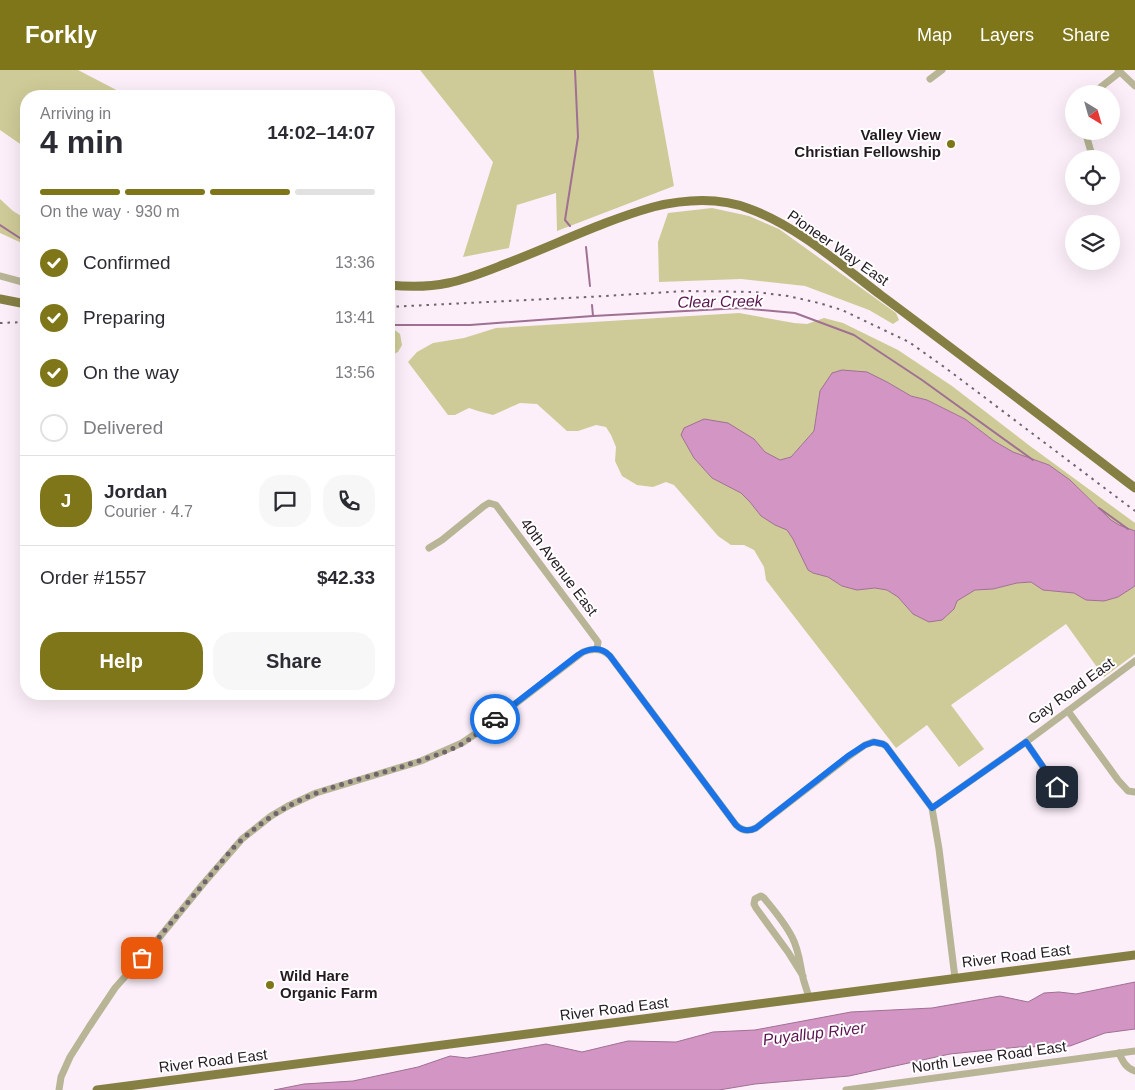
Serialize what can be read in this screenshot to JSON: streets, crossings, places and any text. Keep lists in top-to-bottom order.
{
  "streets": {
    "main road": ["Pioneer Way East", "River Road East"],
    "street": ["40th Avenue East", "Gay Road East", "North Levee Road East"]
  },
  "water": ["Clear Creek", "Puyallup River"],
  "places": ["Valley View Christian Fellowship", "Wild Hare Organic Farm"],
  "north": "bottom right",
  "page": {
    "header": "Forkly",
    "nav": ["Map", "Layers", "Share"],
    "heading": ["4 min", "Arriving in", "14:02–14:07"],
    "panel": [
      "Jordan",
      "Courier · 4.7",
      "Order #1557",
      "$42.33"
    ],
    "bar": "On the way · 930 m",
    "list": [
      ["Confirmed", "13:36"],
      ["Preparing", "13:41"],
      ["On the way", "13:56"],
      "Delivered"
    ],
    "round": "J",
    "buttons": ["Help", "Share"]
  }
}
